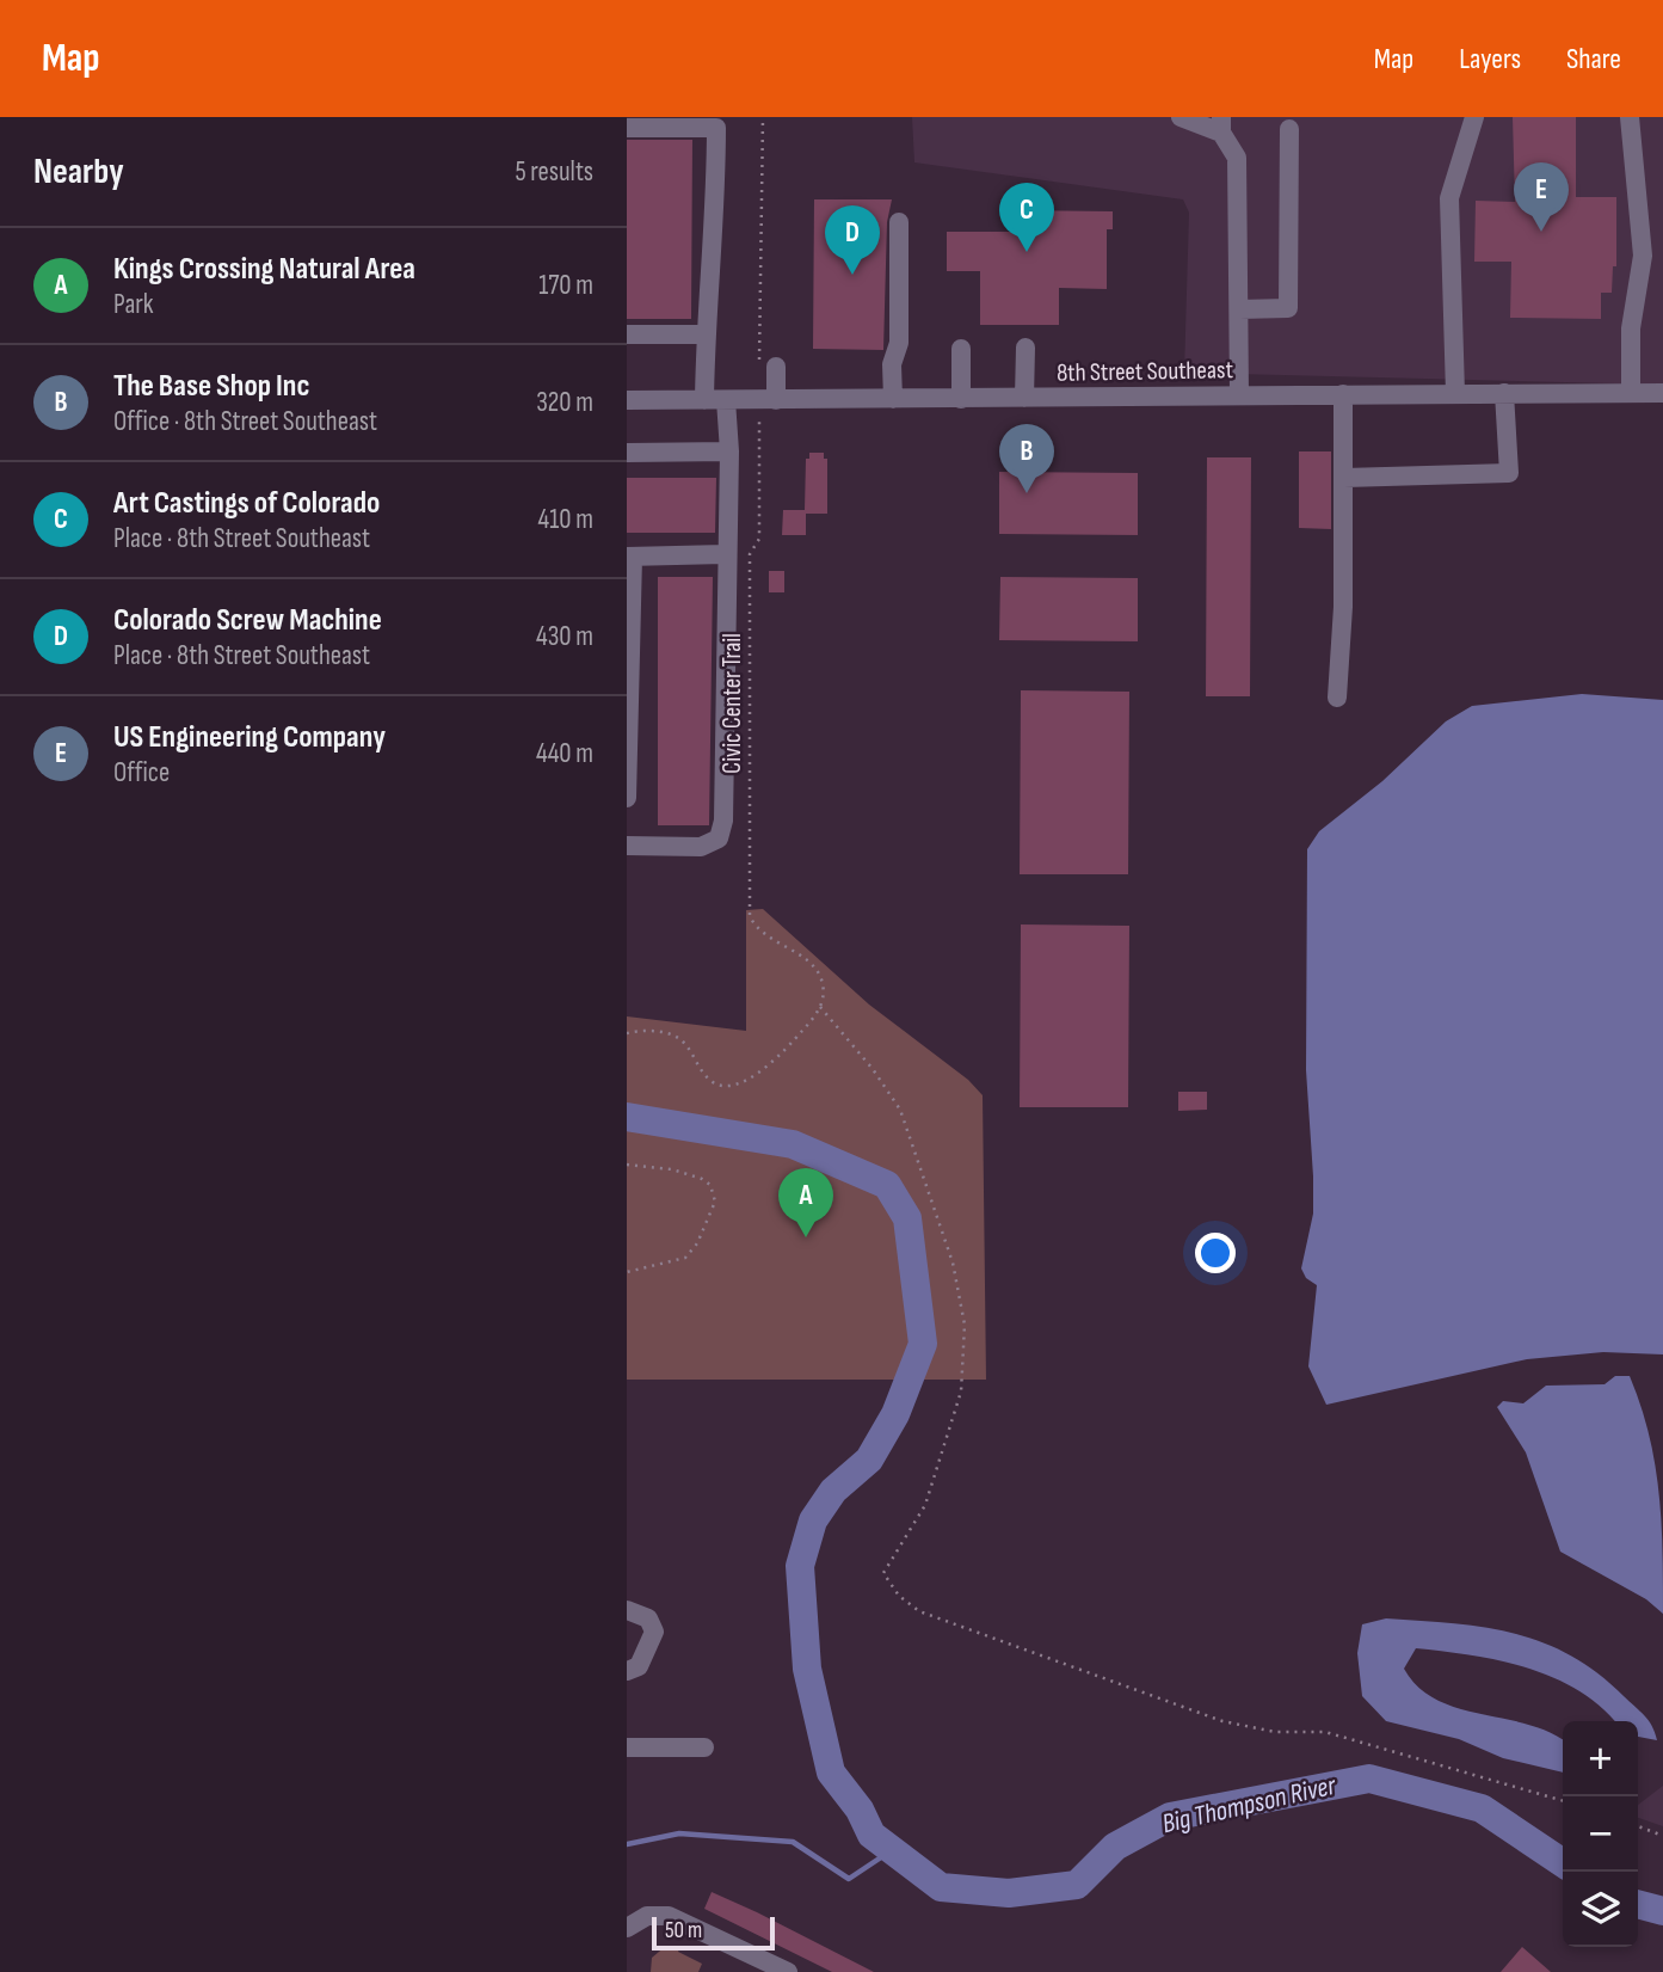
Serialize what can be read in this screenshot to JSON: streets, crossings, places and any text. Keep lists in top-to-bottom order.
{
  "streets": {
    "street": ["8th Street Southeast"],
    "path": ["Civic Center Trail"]
  },
  "crossings": [
    ["8th Street Southeast", "Civic Center Trail"]
  ],
  "water": ["Big Thompson River"],
  "scale_bar": "50 m",
  "page": {
    "header": "Map",
    "nav": ["Map", "Layers", "Share"],
    "heading": ["Nearby", "5 results"],
    "pins": [
      "E",
      "C",
      "D",
      "B",
      "A"
    ],
    "list": [
      {
        "mark": "A",
        "name": "Kings Crossing Natural Area",
        "note": "Park",
        "value": "170 m"
      },
      {
        "mark": "B",
        "name": "The Base Shop Inc",
        "note": "Office · 8th Street Southeast",
        "value": "320 m"
      },
      {
        "mark": "C",
        "name": "Art Castings of Colorado",
        "note": "Place · 8th Street Southeast",
        "value": "410 m"
      },
      {
        "mark": "D",
        "name": "Colorado Screw Machine",
        "note": "Place · 8th Street Southeast",
        "value": "430 m"
      },
      {
        "mark": "E",
        "name": "US Engineering Company",
        "note": "Office",
        "value": "440 m"
      }
    ],
    "map_buttons": ["+", "−"],
    "scale": "50 m"
  }
}
